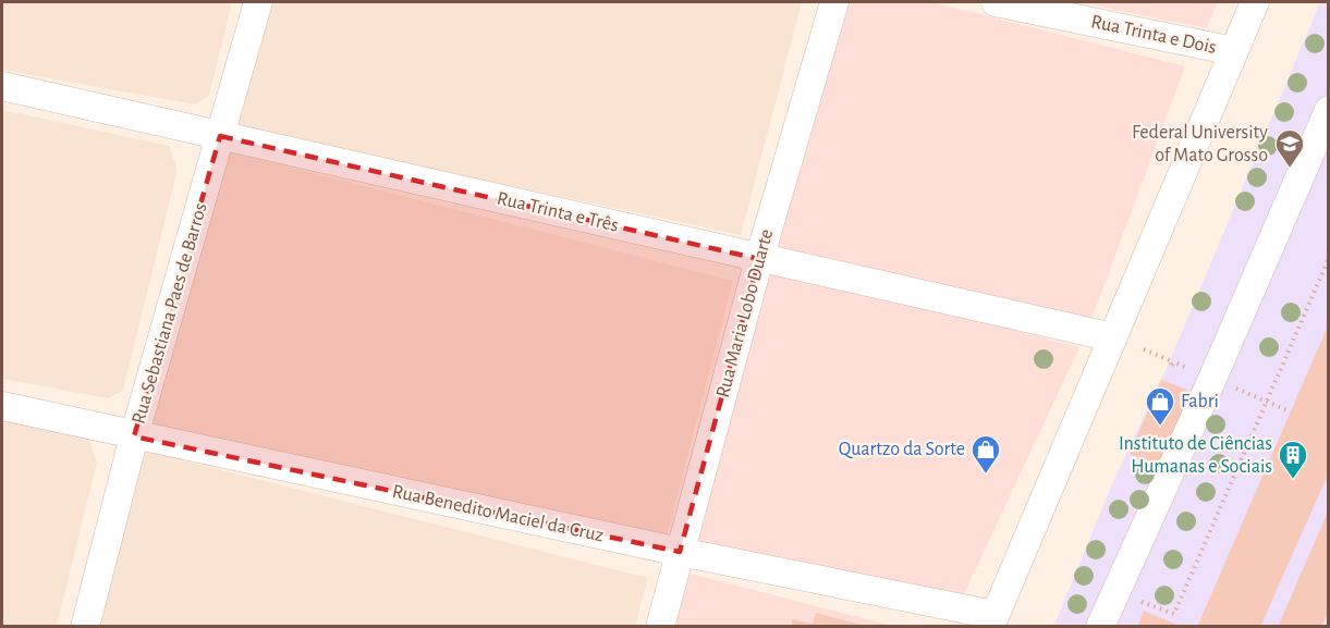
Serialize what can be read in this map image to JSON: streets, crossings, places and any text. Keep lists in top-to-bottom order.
{
  "streets": {
    "street": [
      "Rua Trinta e Dois",
      "Rua Trinta e Três",
      "Rua Sebastiana Paes de Barros",
      "Rua Maria Lobo Duarte",
      "Rua Benedito Maciel da Cruz"
    ]
  },
  "crossings": [
    ["Rua Trinta e Três", "Rua Sebastiana Paes de Barros"],
    ["Rua Trinta e Três", "Rua Maria Lobo Duarte"],
    ["Rua Sebastiana Paes de Barros", "Rua Benedito Maciel da Cruz"],
    ["Rua Maria Lobo Duarte", "Rua Benedito Maciel da Cruz"]
  ],
  "places": {
    "school or university": ["Federal University of Mato Grosso"],
    "shop": ["Fabri", "Quartzo da Sorte"],
    "building": ["Instituto de Ciências Humanas e Sociais"]
  }
}
